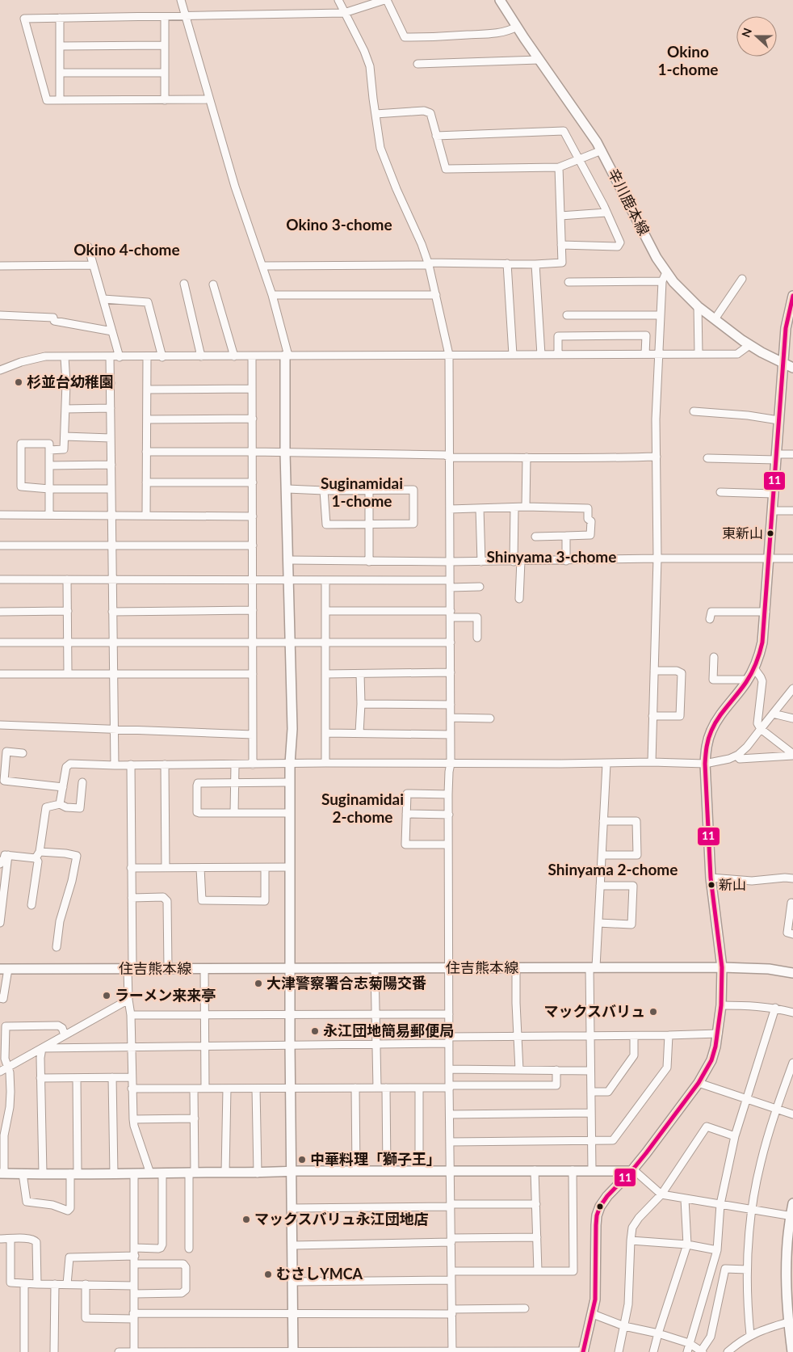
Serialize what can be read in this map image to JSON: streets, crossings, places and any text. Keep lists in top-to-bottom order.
{
  "streets": {
    "main road": ["辛川鹿本線", "住吉熊本線"]
  },
  "districts": [
    "Okino 1-chome",
    "Okino 3-chome",
    "Okino 4-chome",
    "Suginamidai 1-chome",
    "Shinyama 3-chome",
    "Suginamidai 2-chome",
    "Shinyama 2-chome"
  ],
  "places": [
    "杉並台幼稚園",
    "東新山",
    "新山",
    "大津警察署合志菊陽交番",
    "ラーメン来来亭",
    "マックスバリュ",
    "永江団地簡易郵便局",
    "中華料理「獅子王」",
    "マックスバリュ永江団地店",
    "むさしYMCA"
  ],
  "lines": ["transit line 11"],
  "north": "left"
}
